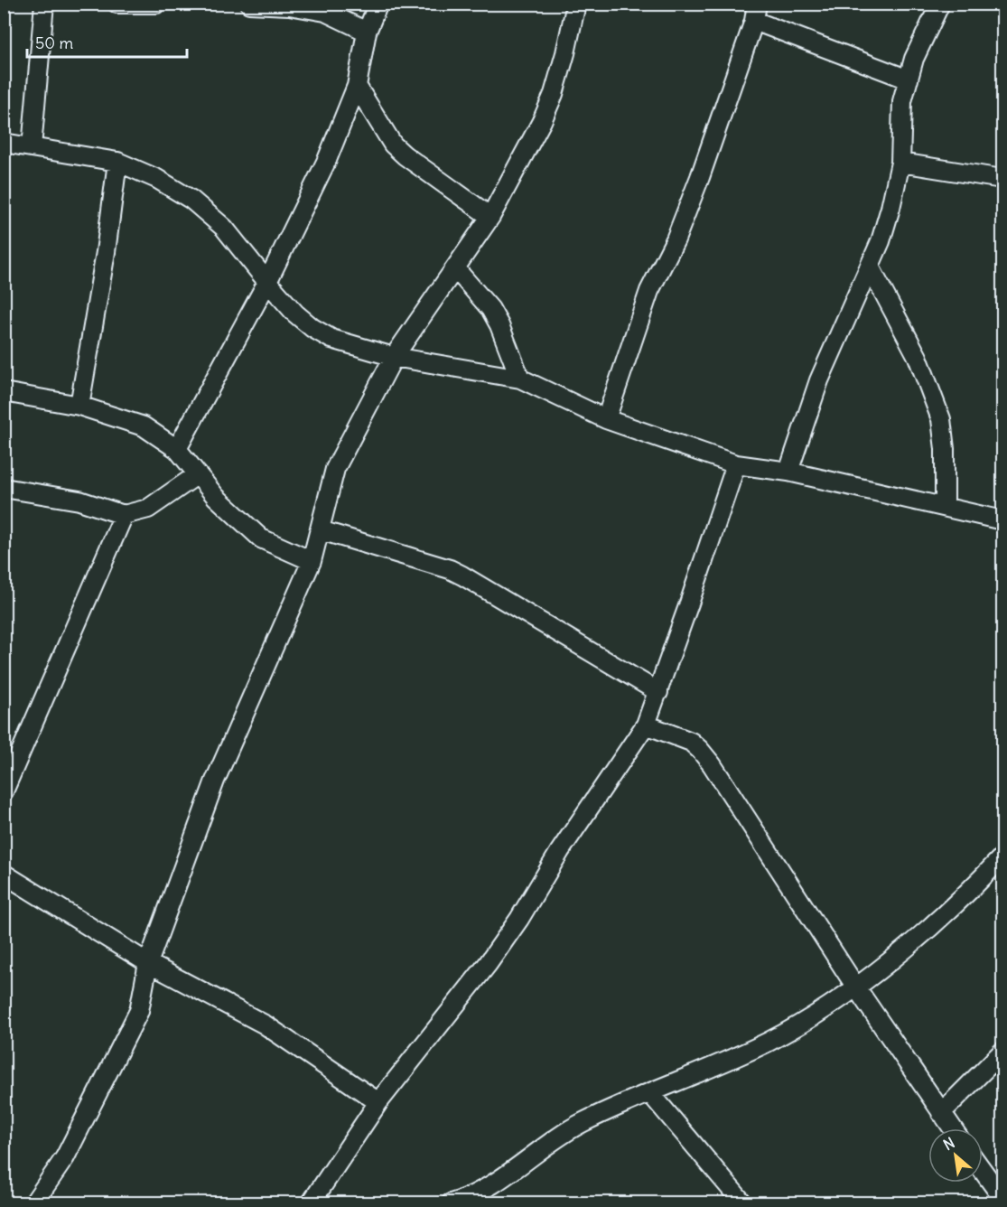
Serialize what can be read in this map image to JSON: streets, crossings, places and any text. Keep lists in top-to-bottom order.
{
  "scale_bar": "50 m",
  "north": "top left"
}
